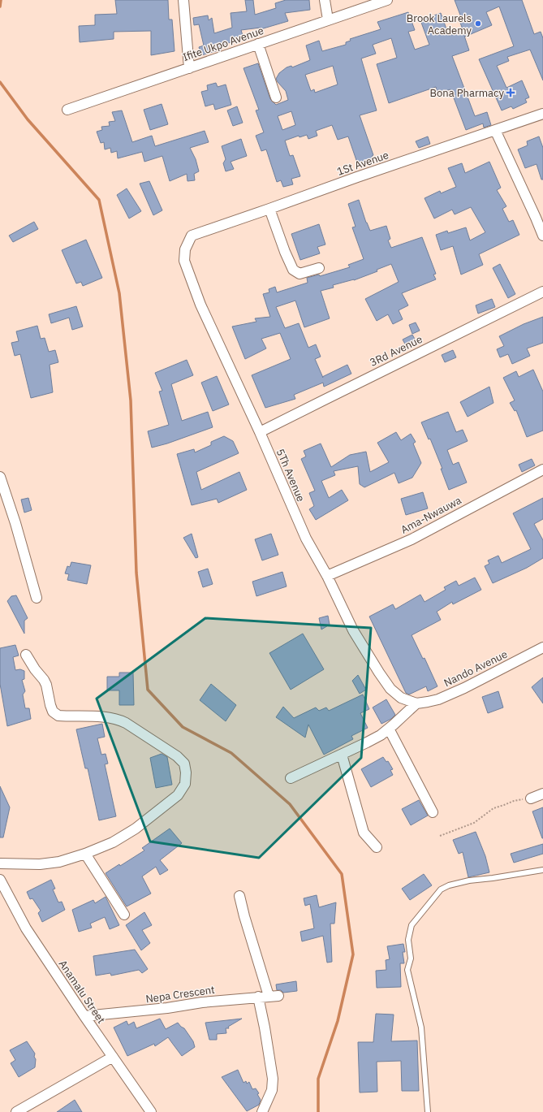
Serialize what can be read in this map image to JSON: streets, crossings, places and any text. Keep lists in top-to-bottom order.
{
  "streets": {
    "street": [
      "Ifite Ukpo Avenue",
      "1St Avenue",
      "3Rd Avenue",
      "5Th Avenue",
      "Ama-Nwauwa",
      "Nando Avenue",
      "Anamalu Street",
      "Nepa Crescent"
    ]
  },
  "crossings": [
    ["1St Avenue", "5Th Avenue"],
    ["3Rd Avenue", "5Th Avenue"],
    ["5Th Avenue", "Ama-Nwauwa"],
    ["5Th Avenue", "Nando Avenue"],
    ["Anamalu Street", "Nepa Crescent"]
  ],
  "places": {
    "other": ["Brook Laurels Academy"],
    "health": ["Bona Pharmacy"]
  }
}
